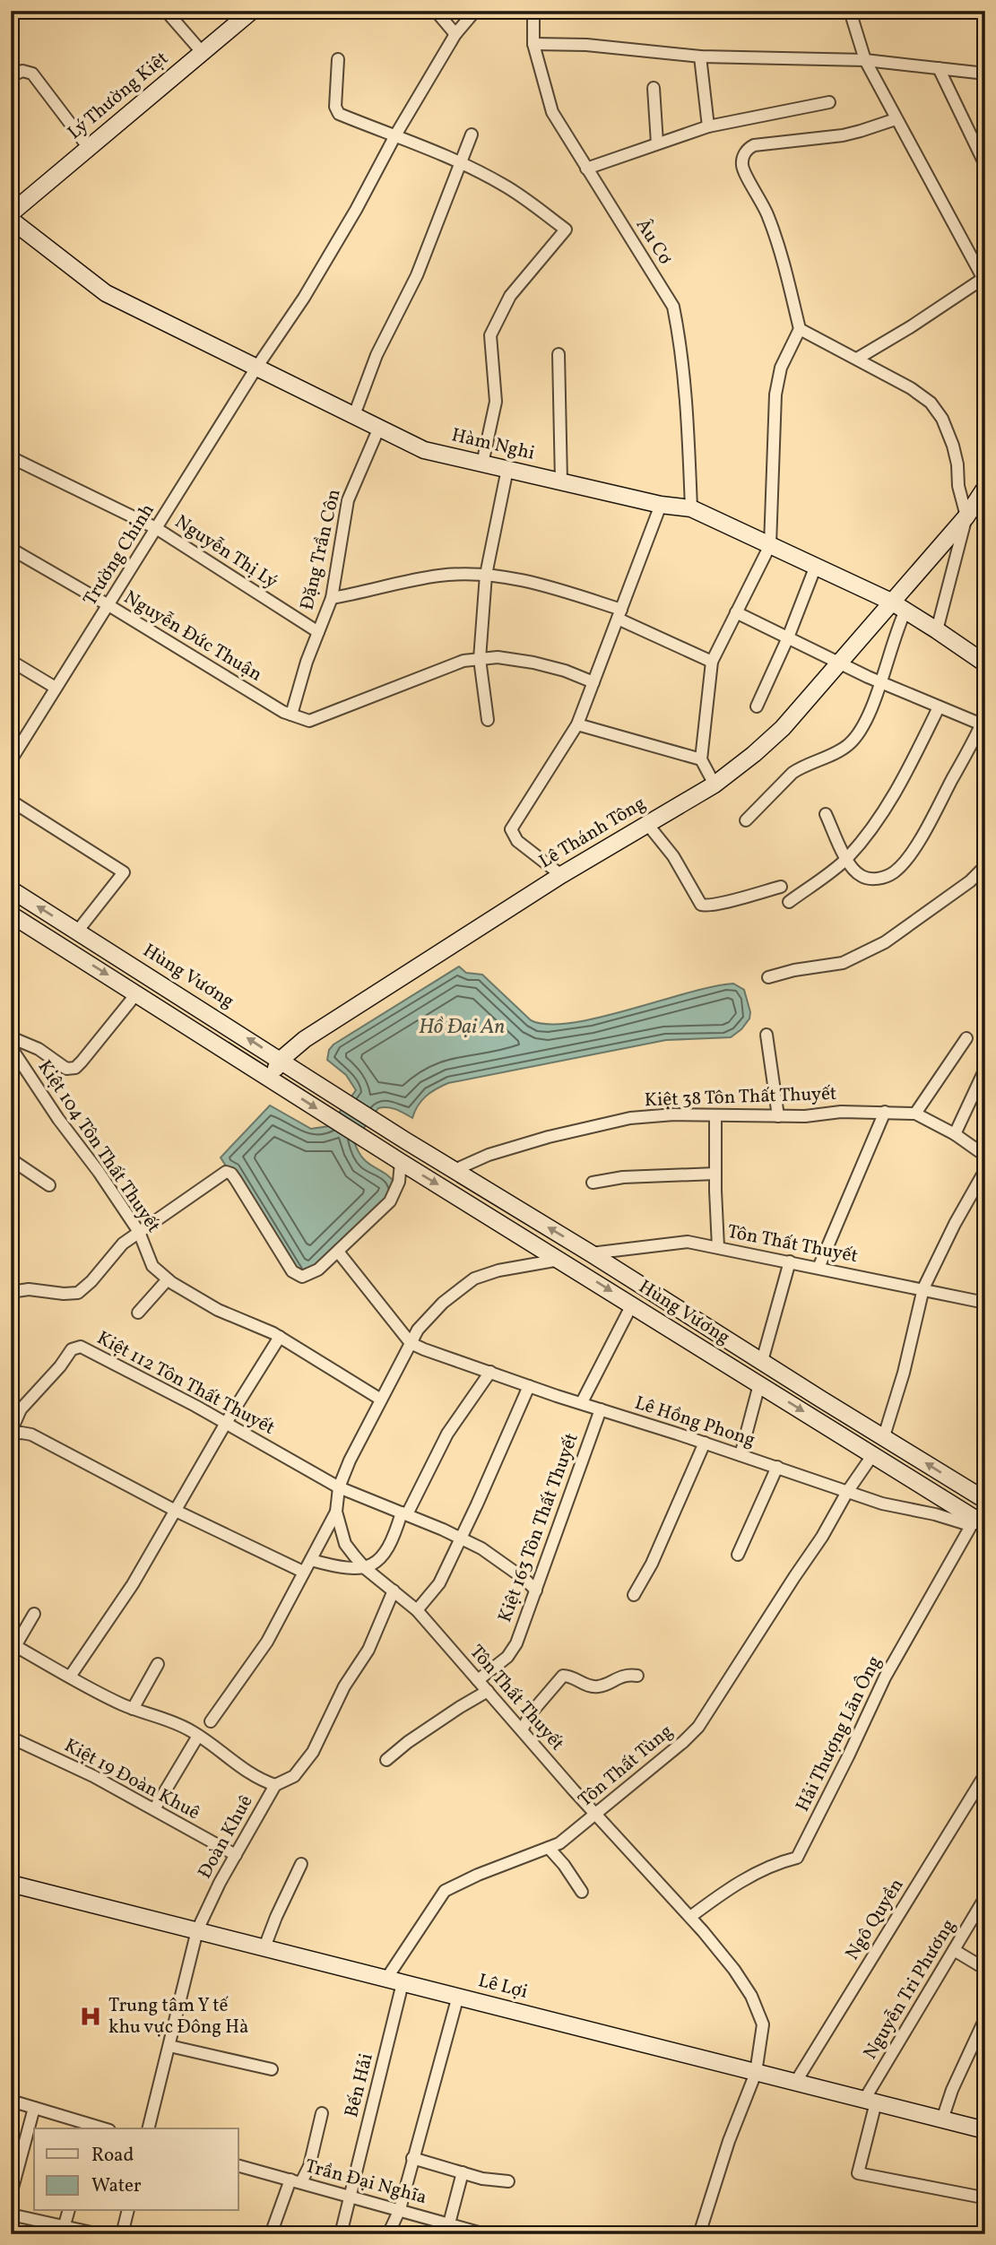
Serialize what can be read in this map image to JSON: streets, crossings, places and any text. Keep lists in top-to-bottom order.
{
  "streets": {
    "street": [
      "Lý Thường Kiệt",
      "Âu Cơ",
      "Hàm Nghi",
      "Đặng Trần Côn",
      "Nguyễn Thị Lý",
      "Trường Chinh",
      "Nguyễn Đức Thuận",
      "Lê Thánh Tông",
      "Hùng Vương",
      "Kiệt 38 Tôn Thất Thuyết",
      "Kiệt 104 Tôn Thất Thuyết",
      "Tôn Thất Thuyết",
      "Kiệt 112 Tôn Thất Thuyết",
      "Lê Hồng Phong",
      "Kiệt 163 Tôn Thất Thuyết",
      "Hải Thượng Lãn Ông",
      "Tôn Thất Tùng",
      "Kiệt 19 Đoàn Khuê",
      "Đoàn Khuê",
      "Ngô Quyền",
      "Lê Lợi",
      "Nguyễn Tri Phương",
      "Bến Hải",
      "Trần Đại Nghĩa"
    ]
  },
  "crossings": [
    ["Âu Cơ", "Hàm Nghi"],
    ["Hàm Nghi", "Đặng Trần Côn"],
    ["Hàm Nghi", "Trường Chinh"],
    ["Hàm Nghi", "Lê Thánh Tông"],
    ["Đặng Trần Côn", "Nguyễn Thị Lý"],
    ["Đặng Trần Côn", "Nguyễn Đức Thuận"],
    ["Nguyễn Thị Lý", "Trường Chinh"],
    ["Trường Chinh", "Nguyễn Đức Thuận"],
    ["Lê Thánh Tông", "Hùng Vương"],
    ["Hùng Vương", "Kiệt 38 Tôn Thất Thuyết"],
    ["Hùng Vương", "Tôn Thất Thuyết"],
    ["Hùng Vương", "Lê Hồng Phong"],
    ["Hùng Vương", "Hải Thượng Lãn Ông"],
    ["Hùng Vương", "Tôn Thất Tùng"],
    ["Kiệt 104 Tôn Thất Thuyết", "Tôn Thất Thuyết"],
    ["Tôn Thất Thuyết", "Kiệt 112 Tôn Thất Thuyết"],
    ["Tôn Thất Thuyết", "Lê Hồng Phong"],
    ["Tôn Thất Thuyết", "Kiệt 163 Tôn Thất Thuyết"],
    ["Tôn Thất Thuyết", "Hải Thượng Lãn Ông"],
    ["Tôn Thất Thuyết", "Tôn Thất Tùng"],
    ["Tôn Thất Thuyết", "Đoàn Khuê"],
    ["Tôn Thất Thuyết", "Lê Lợi"],
    ["Kiệt 112 Tôn Thất Thuyết", "Kiệt 163 Tôn Thất Thuyết"],
    ["Lê Hồng Phong", "Kiệt 163 Tôn Thất Thuyết"],
    ["Lê Hồng Phong", "Hải Thượng Lãn Ông"],
    ["Lê Hồng Phong", "Tôn Thất Tùng"],
    ["Tôn Thất Tùng", "Lê Lợi"],
    ["Kiệt 19 Đoàn Khuê", "Đoàn Khuê"],
    ["Đoàn Khuê", "Lê Lợi"],
    ["Ngô Quyền", "Lê Lợi"],
    ["Lê Lợi", "Nguyễn Tri Phương"],
    ["Lê Lợi", "Bến Hải"],
    ["Bến Hải", "Trần Đại Nghĩa"]
  ],
  "water": ["Hồ Đại An"],
  "places": {
    "hospital": ["Trung tâm Y tế khu vực Đông Hà"]
  },
  "legend": ["Road", "Water"]
}
